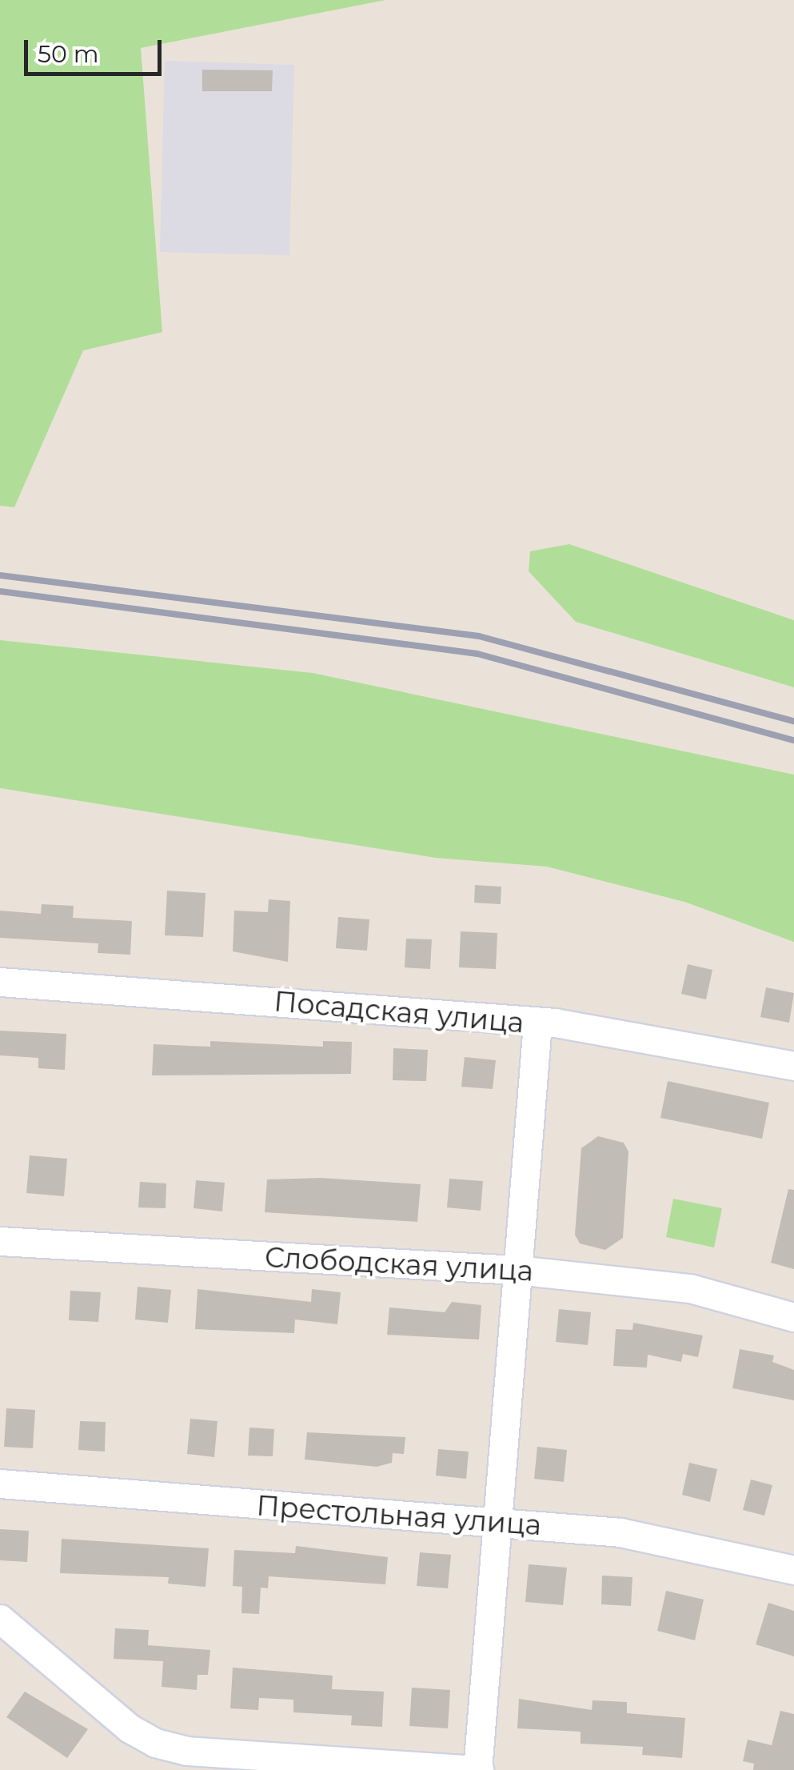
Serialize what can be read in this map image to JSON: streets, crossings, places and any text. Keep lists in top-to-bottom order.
{
  "streets": {
    "street": ["Посадская улица", "Слободская улица", "Престольная улица"]
  },
  "scale_bar": "50 m"
}
